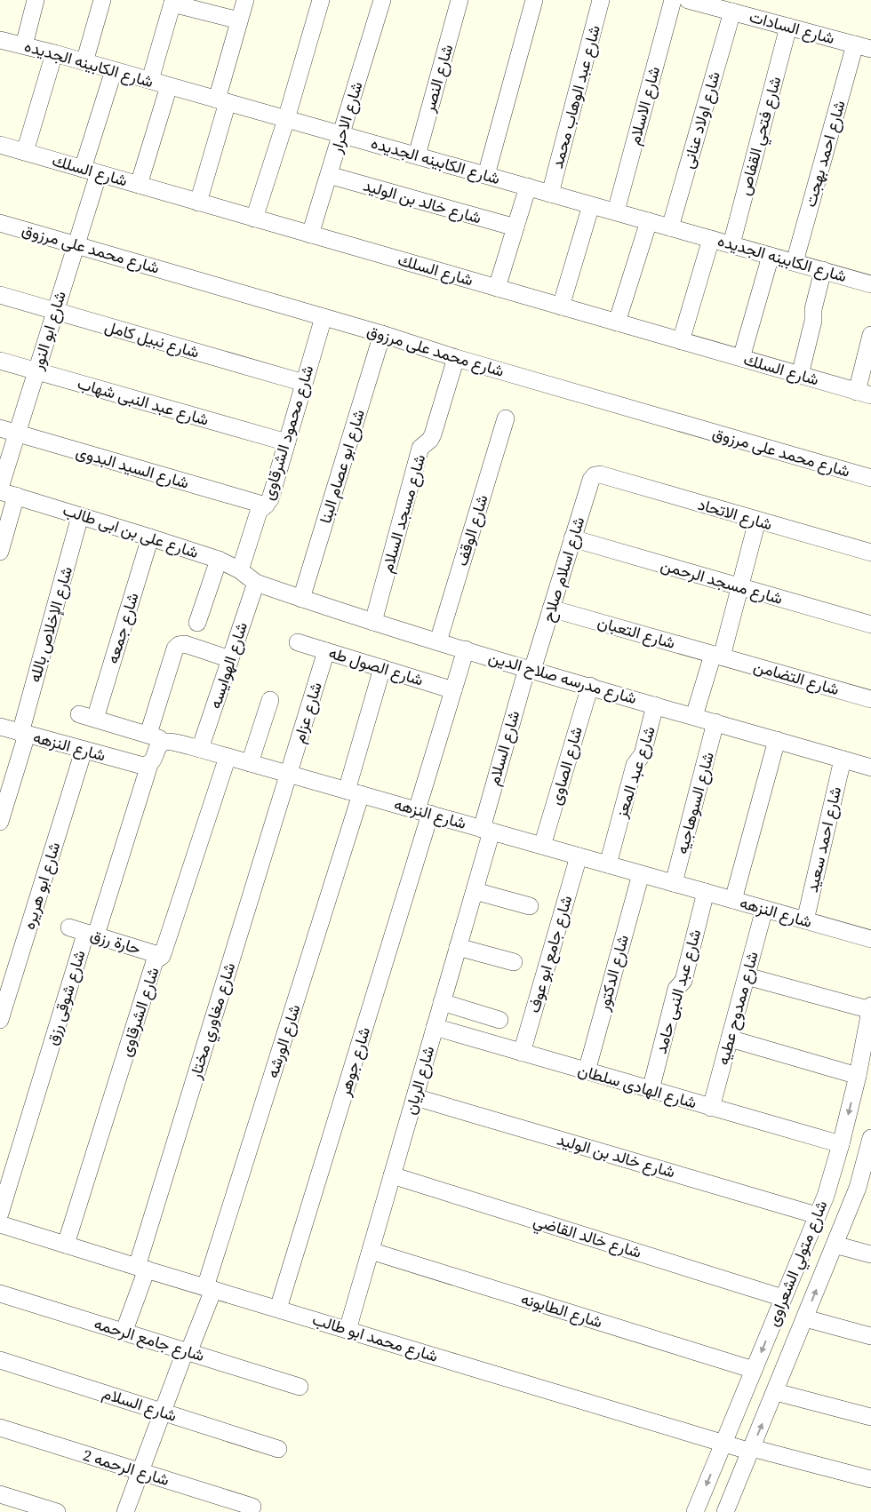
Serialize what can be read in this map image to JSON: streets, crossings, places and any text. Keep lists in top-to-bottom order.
{
  "streets": {
    "street": [
      "شارع السادات",
      "شارع الكابينه الجديده",
      "شارع النصر",
      "شارع عبد الوهاب محمد",
      "شارع الاسلام",
      "شارع الاحرار",
      "شارع اولاد عنانى",
      "شارع فتحي القفاص",
      "شارع احمد بهجت",
      "شارع السلك",
      "شارع خالد بن الوليد",
      "شارع محمد على مرزوق",
      "شارع ابو النور",
      "شارع نبيل كامل",
      "شارع عبد النبى شهاب",
      "شارع محمود الشرقاوى",
      "شارع ابو عصام البنا",
      "شارع السيد البدوى",
      "شارع مسجد السلام",
      "شارع الاتحاد",
      "شارع الوقف",
      "شارع على بن ابى طالب",
      "شارع اسلام صلاح",
      "شارع مسجد الرحمن",
      "شارع الإخلاص بالله",
      "شارع جمعه",
      "شارع التعبان",
      "شارع الهوايسه",
      "شارع الصول طه",
      "شارع مدرسه صلاح الدين",
      "شارع التضامن",
      "شارع عزام",
      "شارع النزهه",
      "شارع السلام",
      "شارع الصاوى",
      "شارع عبد المعز",
      "شارع السوهاجيه",
      "شارع احمد سعيد",
      "شارع ابو هريره",
      "حارة رزق",
      "شارع جامع ابو عوف",
      "شارع الدكتور",
      "شارع عبد النبى حامد",
      "شارع شوقى رزق",
      "شارع ممدوح عطيه",
      "شارع الشرقاوى",
      "شارع مغاوري مختار",
      "شارع الورشه",
      "شارع جوهر",
      "شارع الريان",
      "شارع الهادى سلطان",
      "شارع خالد القاضي",
      "شارع متولي الشعراوى",
      "شارع الطابونه",
      "شارع محمد ابو طالب",
      "شارع جامع الرحمه",
      "شارع الرحمه 2"
    ]
  },
  "crossings": [
    ["شارع السادات", "شارع اولاد عنانى"],
    ["شارع السادات", "شارع فتحي القفاص"],
    ["شارع السادات", "شارع احمد بهجت"],
    ["شارع الكابينه الجديده", "شارع النصر"],
    ["شارع الكابينه الجديده", "شارع عبد الوهاب محمد"],
    ["شارع الكابينه الجديده", "شارع الاسلام"],
    ["شارع الكابينه الجديده", "شارع الاحرار"],
    ["شارع الكابينه الجديده", "شارع اولاد عنانى"],
    ["شارع الكابينه الجديده", "شارع فتحي القفاص"],
    ["شارع الكابينه الجديده", "شارع احمد بهجت"],
    ["شارع الكابينه الجديده", "شارع ابو النور"],
    ["شارع الاحرار", "شارع السلك"],
    ["شارع الاحرار", "شارع خالد بن الوليد"],
    ["شارع السلك", "شارع ابو النور"],
    ["شارع خالد بن الوليد", "شارع الريان"],
    ["شارع خالد بن الوليد", "شارع متولي الشعراوى"],
    ["شارع محمد على مرزوق", "شارع ابو النور"],
    ["شارع محمد على مرزوق", "شارع محمود الشرقاوى"],
    ["شارع محمد على مرزوق", "شارع ابو عصام البنا"],
    ["شارع محمد على مرزوق", "شارع مسجد السلام"],
    ["شارع ابو النور", "شارع نبيل كامل"],
    ["شارع ابو النور", "شارع عبد النبى شهاب"],
    ["شارع ابو النور", "شارع السيد البدوى"],
    ["شارع نبيل كامل", "شارع محمود الشرقاوى"],
    ["شارع عبد النبى شهاب", "شارع محمود الشرقاوى"],
    ["شارع محمود الشرقاوى", "شارع السيد البدوى"],
    ["شارع محمود الشرقاوى", "شارع على بن ابى طالب"],
    ["شارع ابو عصام البنا", "شارع مدرسه صلاح الدين"],
    ["شارع مسجد السلام", "شارع مدرسه صلاح الدين"],
    ["شارع الاتحاد", "شارع اسلام صلاح"],
    ["شارع الوقف", "شارع مدرسه صلاح الدين"],
    ["شارع على بن ابى طالب", "شارع الإخلاص بالله"],
    ["شارع على بن ابى طالب", "شارع جمعه"],
    ["شارع على بن ابى طالب", "شارع الهوايسه"],
    ["شارع على بن ابى طالب", "شارع مدرسه صلاح الدين"],
    ["شارع اسلام صلاح", "شارع مسجد الرحمن"],
    ["شارع اسلام صلاح", "شارع التعبان"],
    ["شارع اسلام صلاح", "شارع مدرسه صلاح الدين"],
    ["شارع اسلام صلاح", "شارع السلام"],
    ["شارع الإخلاص بالله", "شارع النزهه"],
    ["شارع جمعه", "شارع النزهه"],
    ["شارع التعبان", "شارع التضامن"],
    ["شارع الهوايسه", "شارع مدرسه صلاح الدين"],
    ["شارع الهوايسه", "شارع النزهه"],
    ["شارع الصول طه", "شارع عزام"],
    ["شارع الصول طه", "شارع الورشه"],
    ["شارع الصول طه", "شارع جوهر"],
    ["شارع مدرسه صلاح الدين", "شارع السلام"],
    ["شارع مدرسه صلاح الدين", "شارع الصاوى"],
    ["شارع مدرسه صلاح الدين", "شارع عبد المعز"],
    ["شارع مدرسه صلاح الدين", "شارع السوهاجيه"],
    ["شارع مدرسه صلاح الدين", "شارع احمد سعيد"],
    ["شارع مدرسه صلاح الدين", "شارع جوهر"],
    ["شارع عزام", "شارع النزهه"],
    ["شارع عزام", "شارع مغاوري مختار"],
    ["شارع النزهه", "شارع السلام"],
    ["شارع النزهه", "شارع الصاوى"],
    ["شارع النزهه", "شارع عبد المعز"],
    ["شارع النزهه", "شارع السوهاجيه"],
    ["شارع النزهه", "شارع احمد سعيد"],
    ["شارع النزهه", "شارع ابو هريره"],
    ["شارع النزهه", "شارع جامع ابو عوف"],
    ["شارع النزهه", "شارع الدكتور"],
    ["شارع النزهه", "شارع عبد النبى حامد"],
    ["شارع النزهه", "شارع شوقى رزق"],
    ["شارع النزهه", "شارع ممدوح عطيه"],
    ["شارع النزهه", "شارع الشرقاوى"],
    ["شارع النزهه", "شارع مغاوري مختار"],
    ["شارع النزهه", "شارع الورشه"],
    ["شارع النزهه", "شارع جوهر"],
    ["شارع النزهه", "شارع الريان"],
    ["شارع السلام", "شارع الورشه"],
    ["شارع السلام", "شارع الريان"],
    ["حارة رزق", "شارع شوقى رزق"],
    ["حارة رزق", "شارع الشرقاوى"],
    ["شارع جامع ابو عوف", "شارع الهادى سلطان"],
    ["شارع الدكتور", "شارع الهادى سلطان"],
    ["شارع عبد النبى حامد", "شارع الهادى سلطان"],
    ["شارع ممدوح عطيه", "شارع الهادى سلطان"],
    ["شارع الشرقاوى", "شارع محمد ابو طالب"],
    ["شارع مغاوري مختار", "شارع محمد ابو طالب"],
    ["شارع مغاوري مختار", "شارع جامع الرحمه"],
    ["شارع الورشه", "شارع محمد ابو طالب"],
    ["شارع الورشه", "شارع جامع الرحمه"],
    ["شارع الورشه", "شارع الرحمه 2"],
    ["شارع جوهر", "شارع محمد ابو طالب"],
    ["شارع الريان", "شارع الهادى سلطان"],
    ["شارع الريان", "شارع خالد القاضي"],
    ["شارع الريان", "شارع الطابونه"],
    ["شارع الريان", "شارع محمد ابو طالب"],
    ["شارع الهادى سلطان", "شارع متولي الشعراوى"],
    ["شارع خالد القاضي", "شارع متولي الشعراوى"],
    ["شارع متولي الشعراوى", "شارع الطابونه"],
    ["شارع متولي الشعراوى", "شارع محمد ابو طالب"]
  ]
}
